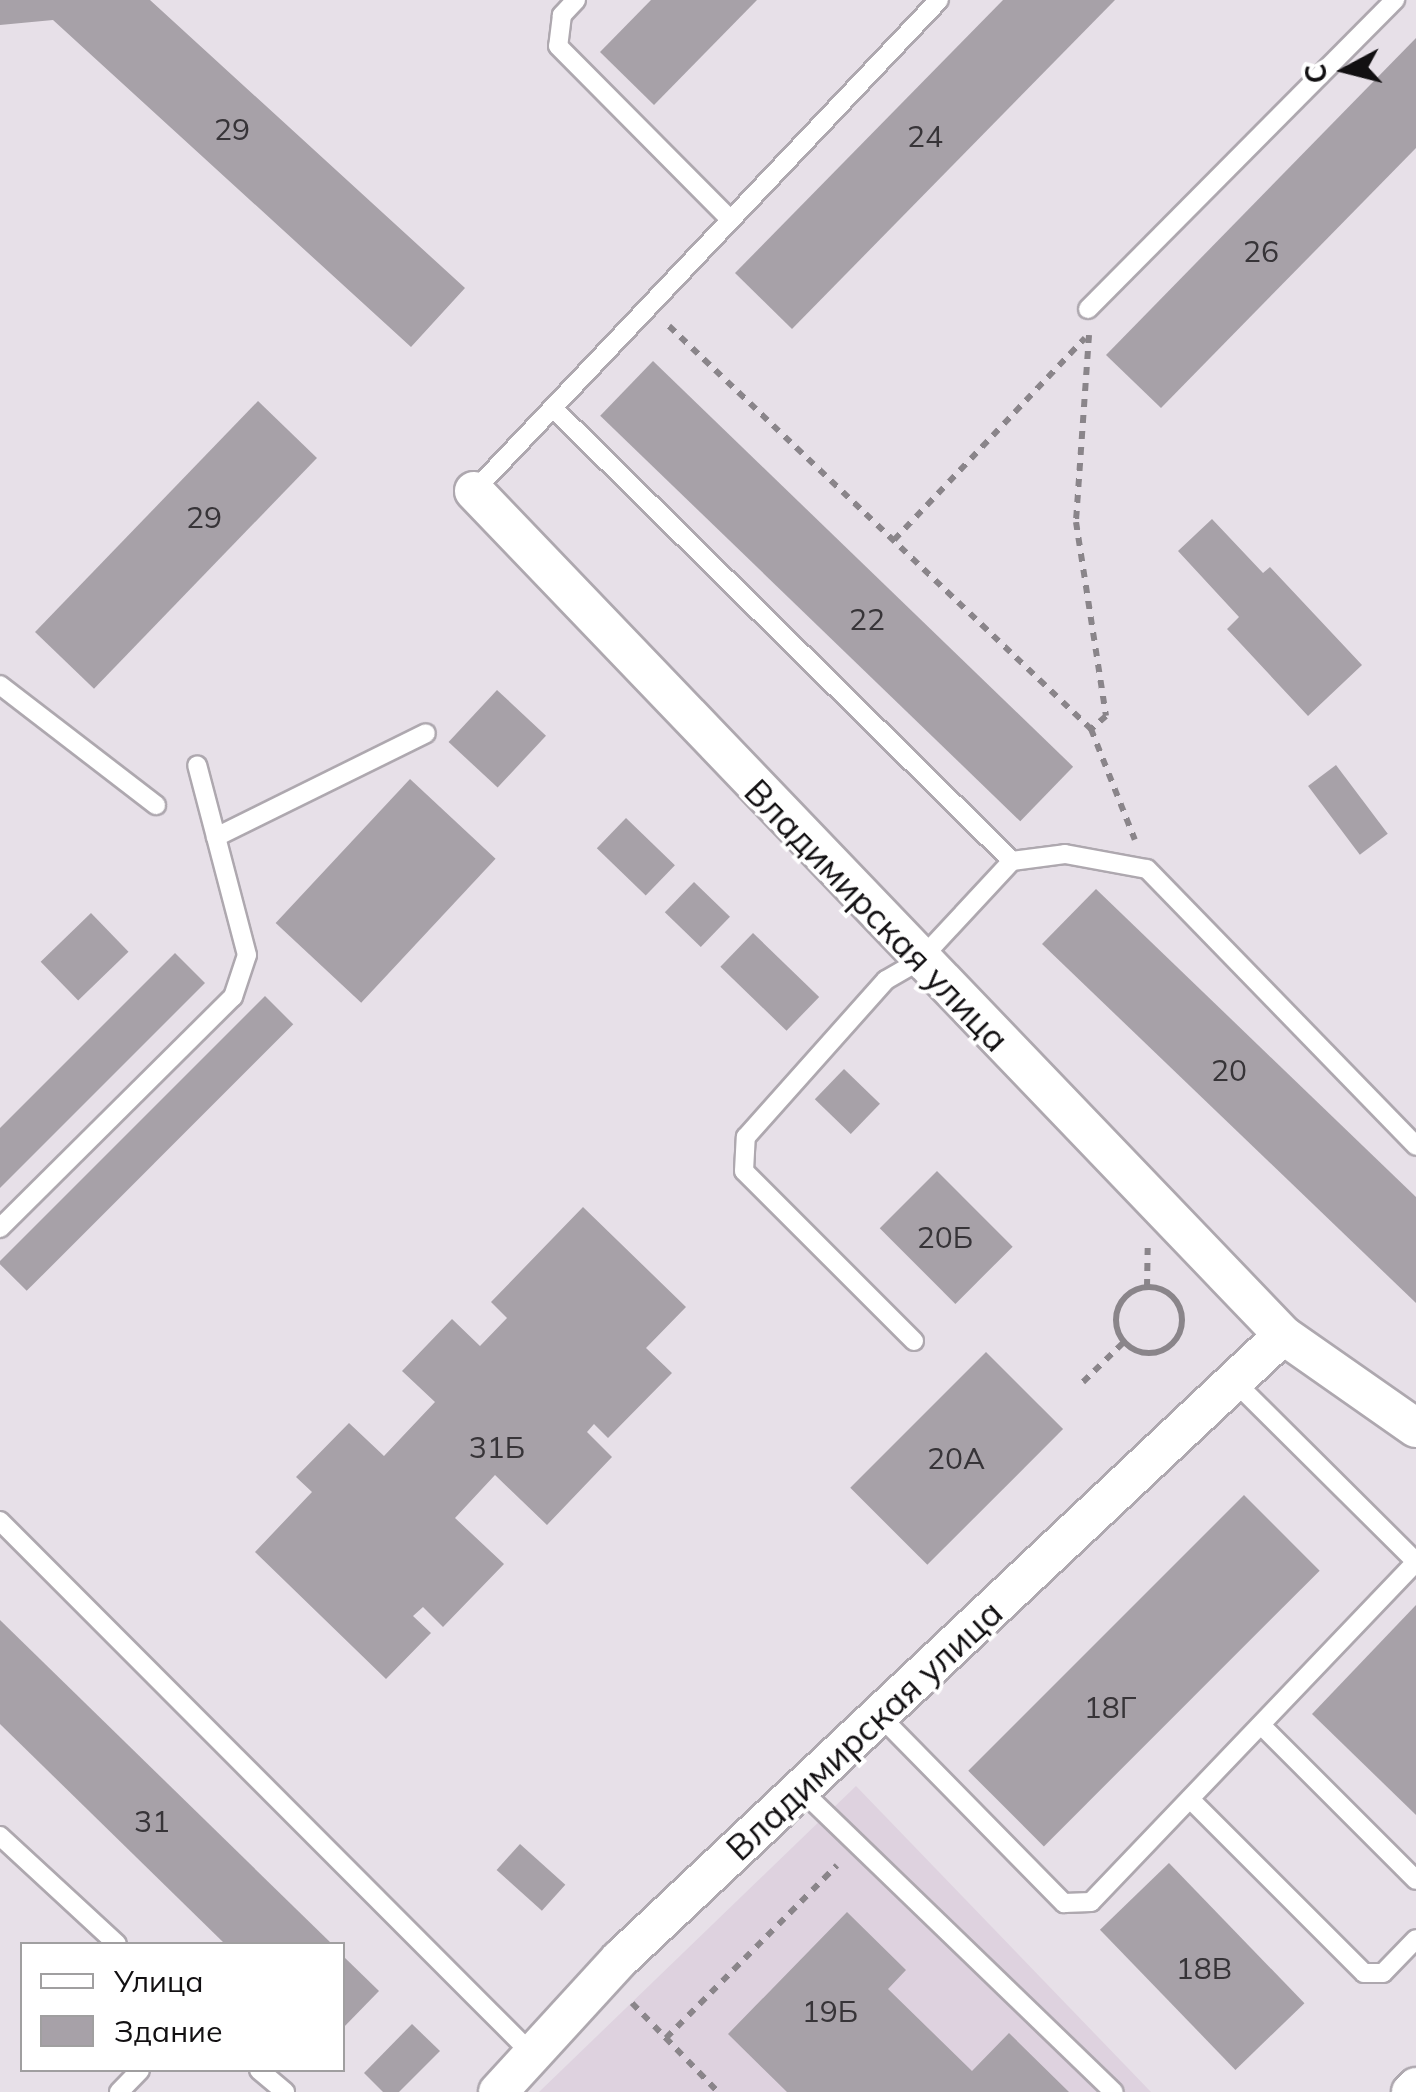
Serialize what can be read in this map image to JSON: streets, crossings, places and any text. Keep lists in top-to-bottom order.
{
  "streets": {
    "street": ["Владимирская улица"]
  },
  "house_numbers": [
    "29",
    "24",
    "26",
    "29",
    "22",
    "20",
    "20Б",
    "31Б",
    "20А",
    "18Г",
    "31",
    "18В",
    "19Б"
  ],
  "legend": ["Улица", "Здание"],
  "north": "left"
}
